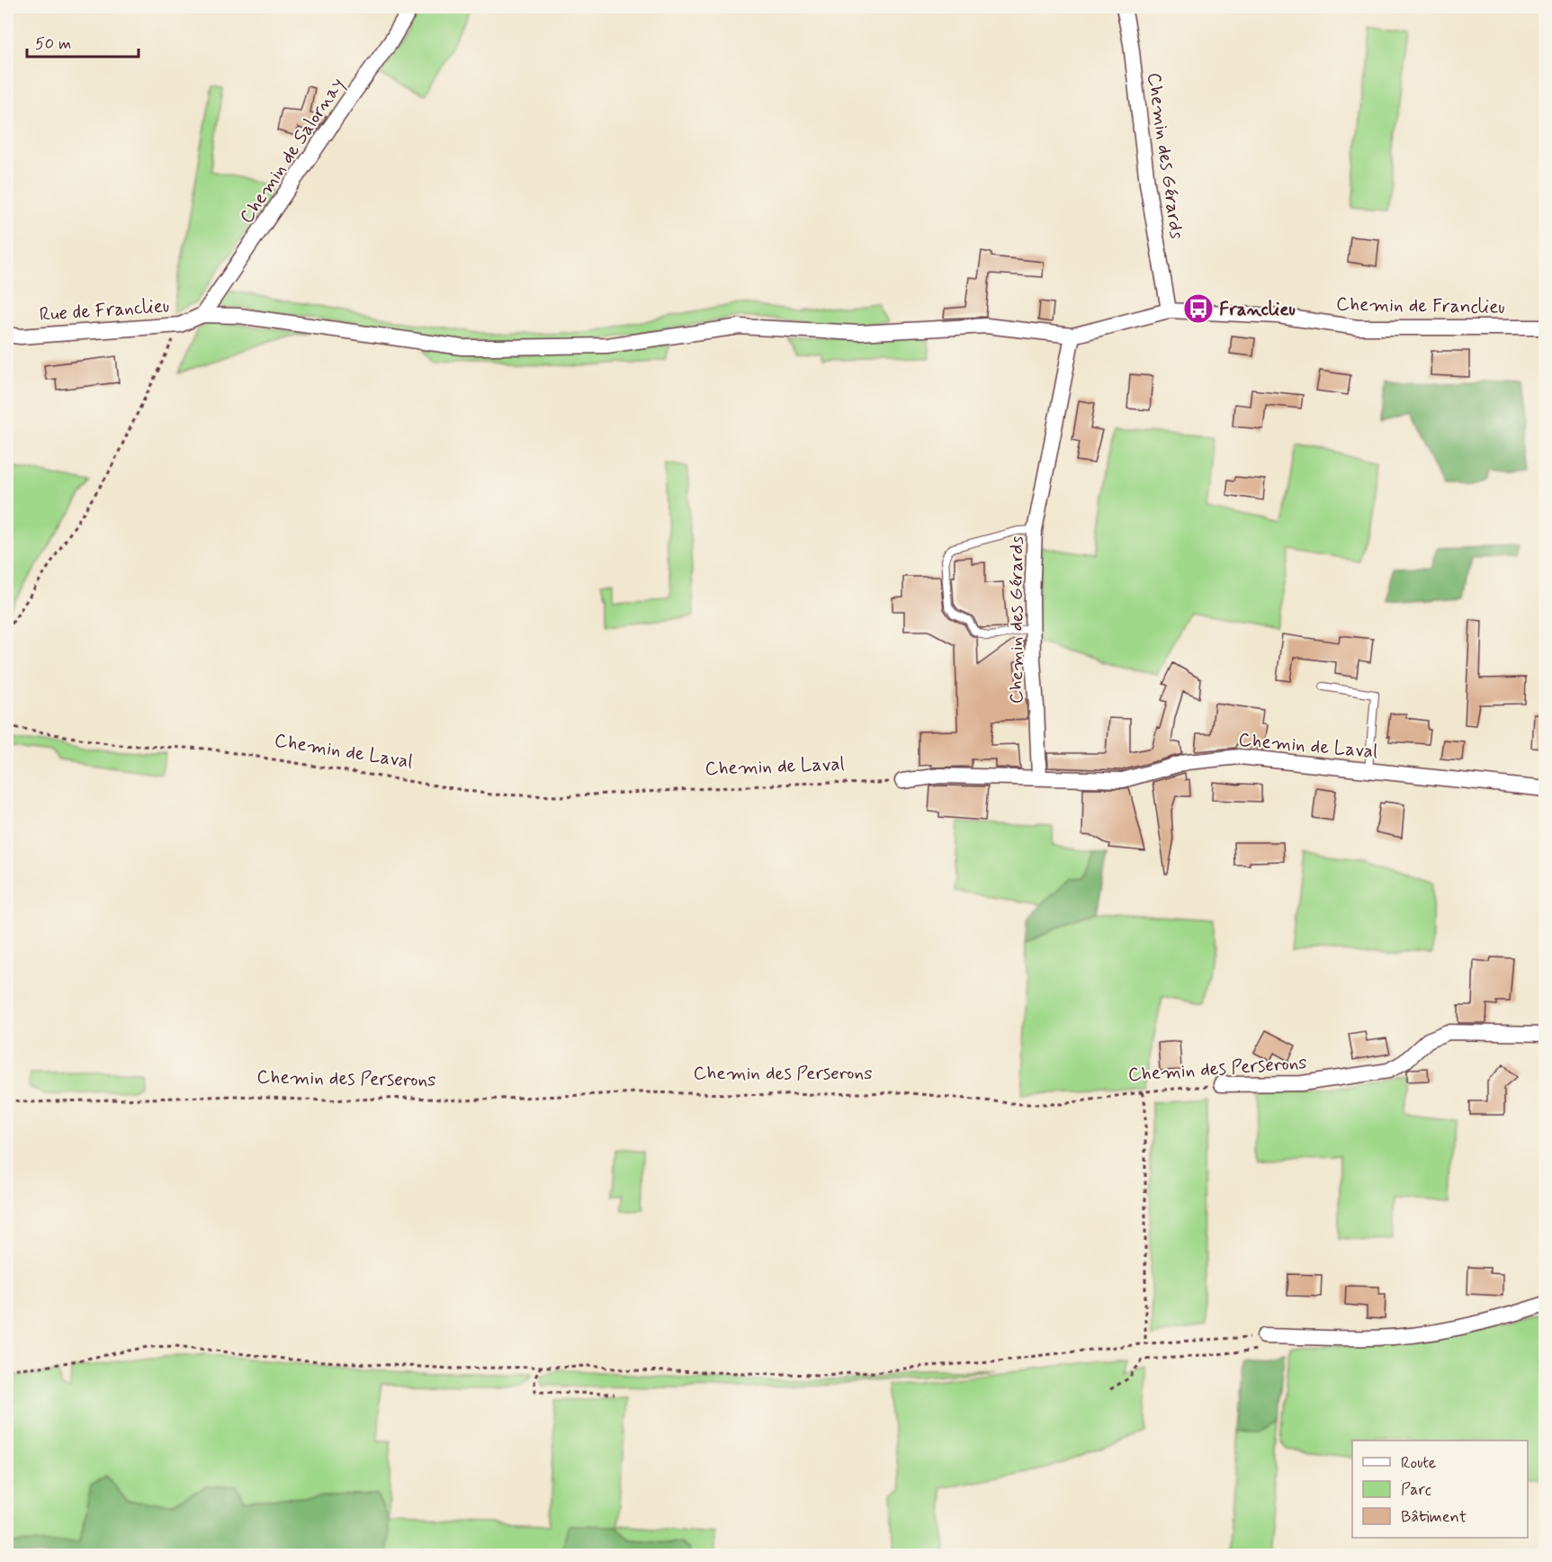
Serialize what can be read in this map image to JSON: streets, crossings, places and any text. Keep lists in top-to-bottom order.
{
  "streets": {
    "street": [
      "Chemin de Salornay",
      "Chemin des Gérards",
      "Chemin de Franclieu",
      "Rue de Franclieu",
      "Chemin de Laval",
      "Chemin des Perserons"
    ]
  },
  "crossings": [
    ["Chemin de Salornay", "Rue de Franclieu"],
    ["Chemin des Gérards", "Chemin de Franclieu"],
    ["Chemin des Gérards", "Chemin de Laval"]
  ],
  "places": {
    "bus stop": ["Franclieu"]
  },
  "legend": ["Route", "Parc", "Bâtiment"],
  "scale_bar": "50 m"
}
